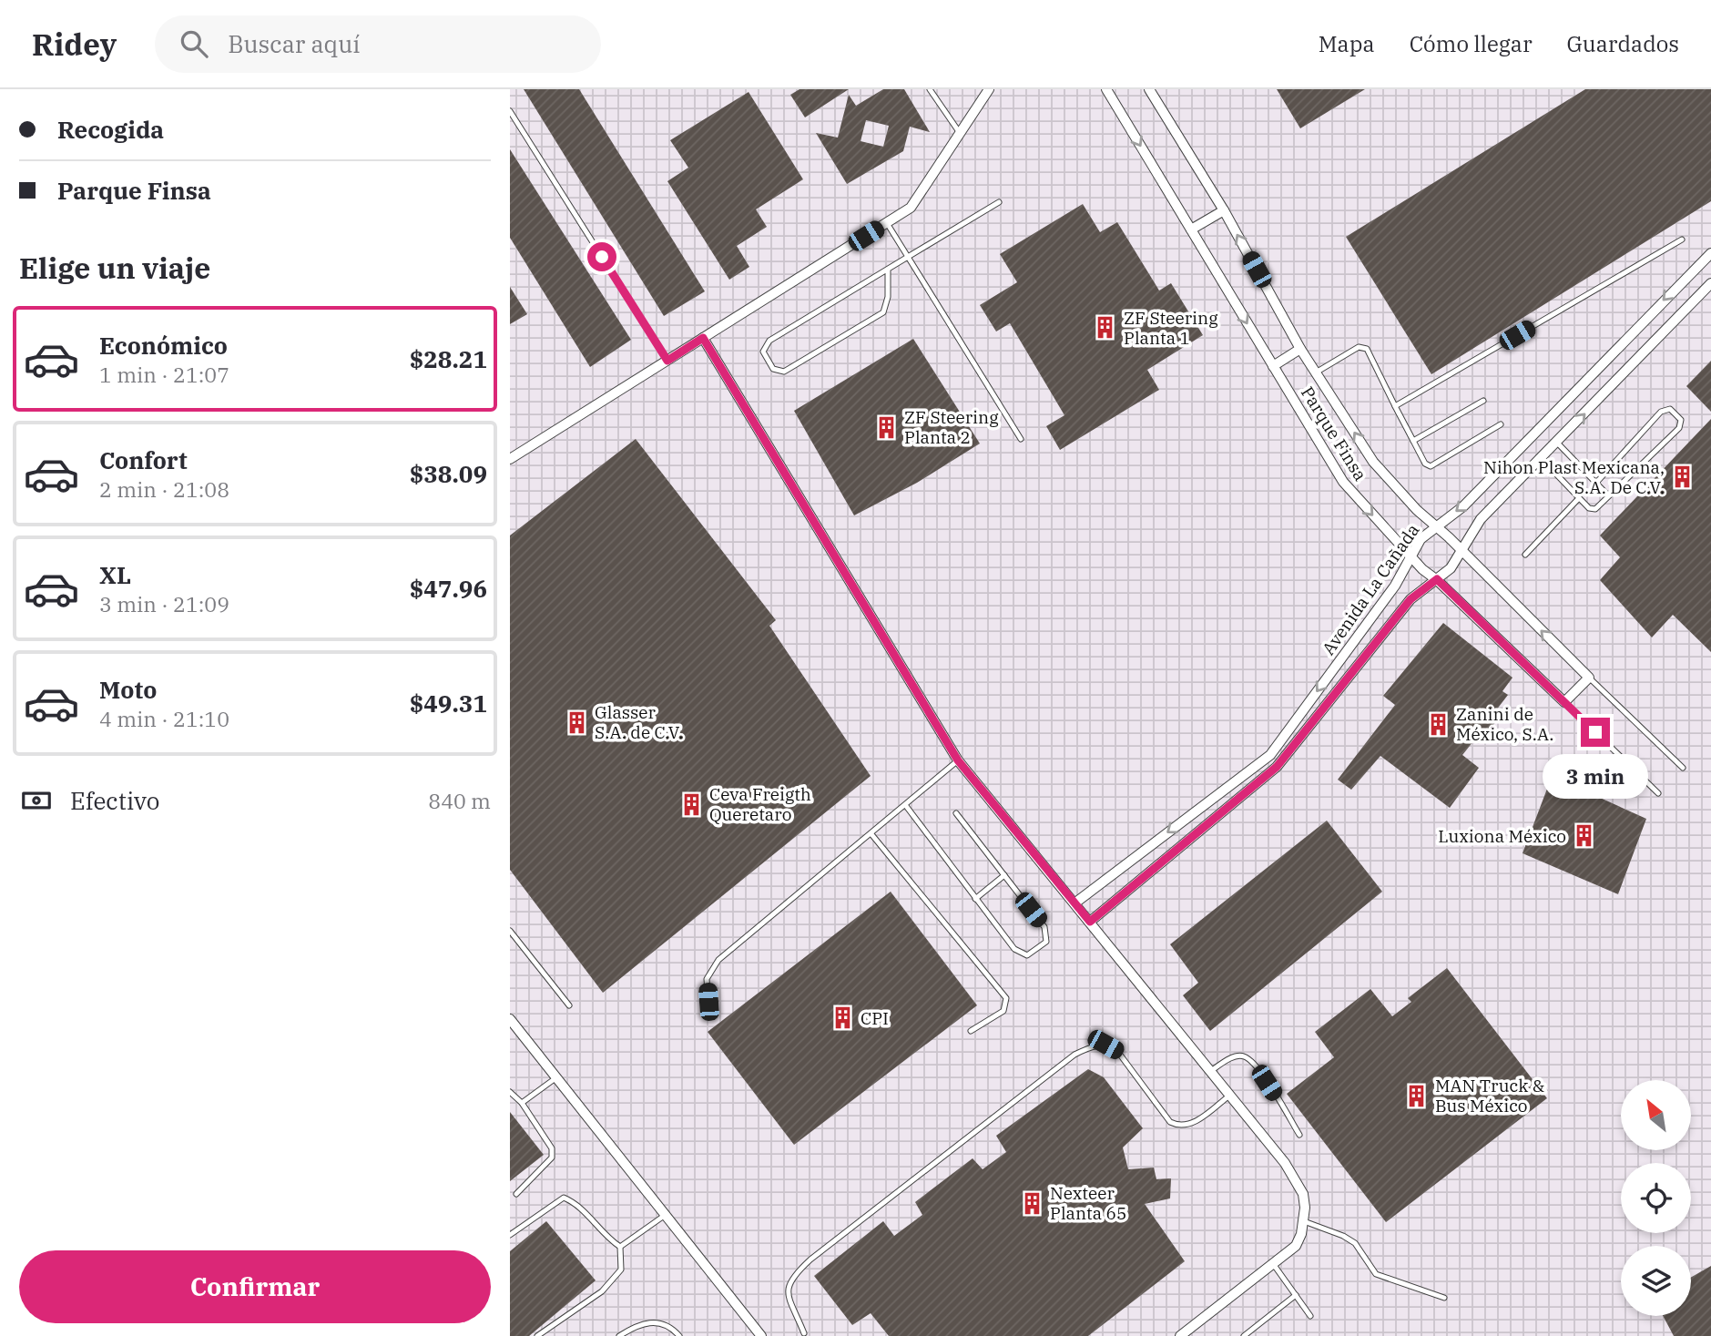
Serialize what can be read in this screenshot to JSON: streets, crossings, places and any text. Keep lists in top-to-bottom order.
{
  "streets": {
    "street": ["Parque Finsa", "Avenida La Cañada"]
  },
  "crossings": [
    ["Parque Finsa", "Avenida La Cañada"]
  ],
  "places": {
    "building": [
      "ZF Steering Planta 1",
      "ZF Steering Planta 2",
      "Nihon Plast Mexicana, S.A. De C.V.",
      "Glasser S.A. de C.V.",
      "Zanini de México, S.A.",
      "Ceva Freigth Queretaro",
      "Luxiona México",
      "CPI",
      "MAN Truck & Bus México",
      "Nexteer Planta 65"
    ]
  },
  "north": "top left",
  "page": {
    "header": "Ridey",
    "search": "Buscar aquí",
    "nav": ["Mapa", "Cómo llegar", "Guardados"],
    "banner": ["Recogida", "Parque Finsa"],
    "heading": "Elige un viaje",
    "list": [
      {
        "name": "Económico",
        "note": "1 min · 21:07",
        "value": "$28.21"
      },
      {
        "name": "Confort",
        "note": "2 min · 21:08",
        "value": "$38.09"
      },
      {
        "name": "XL",
        "note": "3 min · 21:09",
        "value": "$47.96"
      },
      {
        "name": "Moto",
        "note": "4 min · 21:10",
        "value": "$49.31"
      }
    ],
    "bubble": "3 min",
    "pay": ["Efectivo", "840 m"],
    "buttons": "Confirmar"
  }
}
